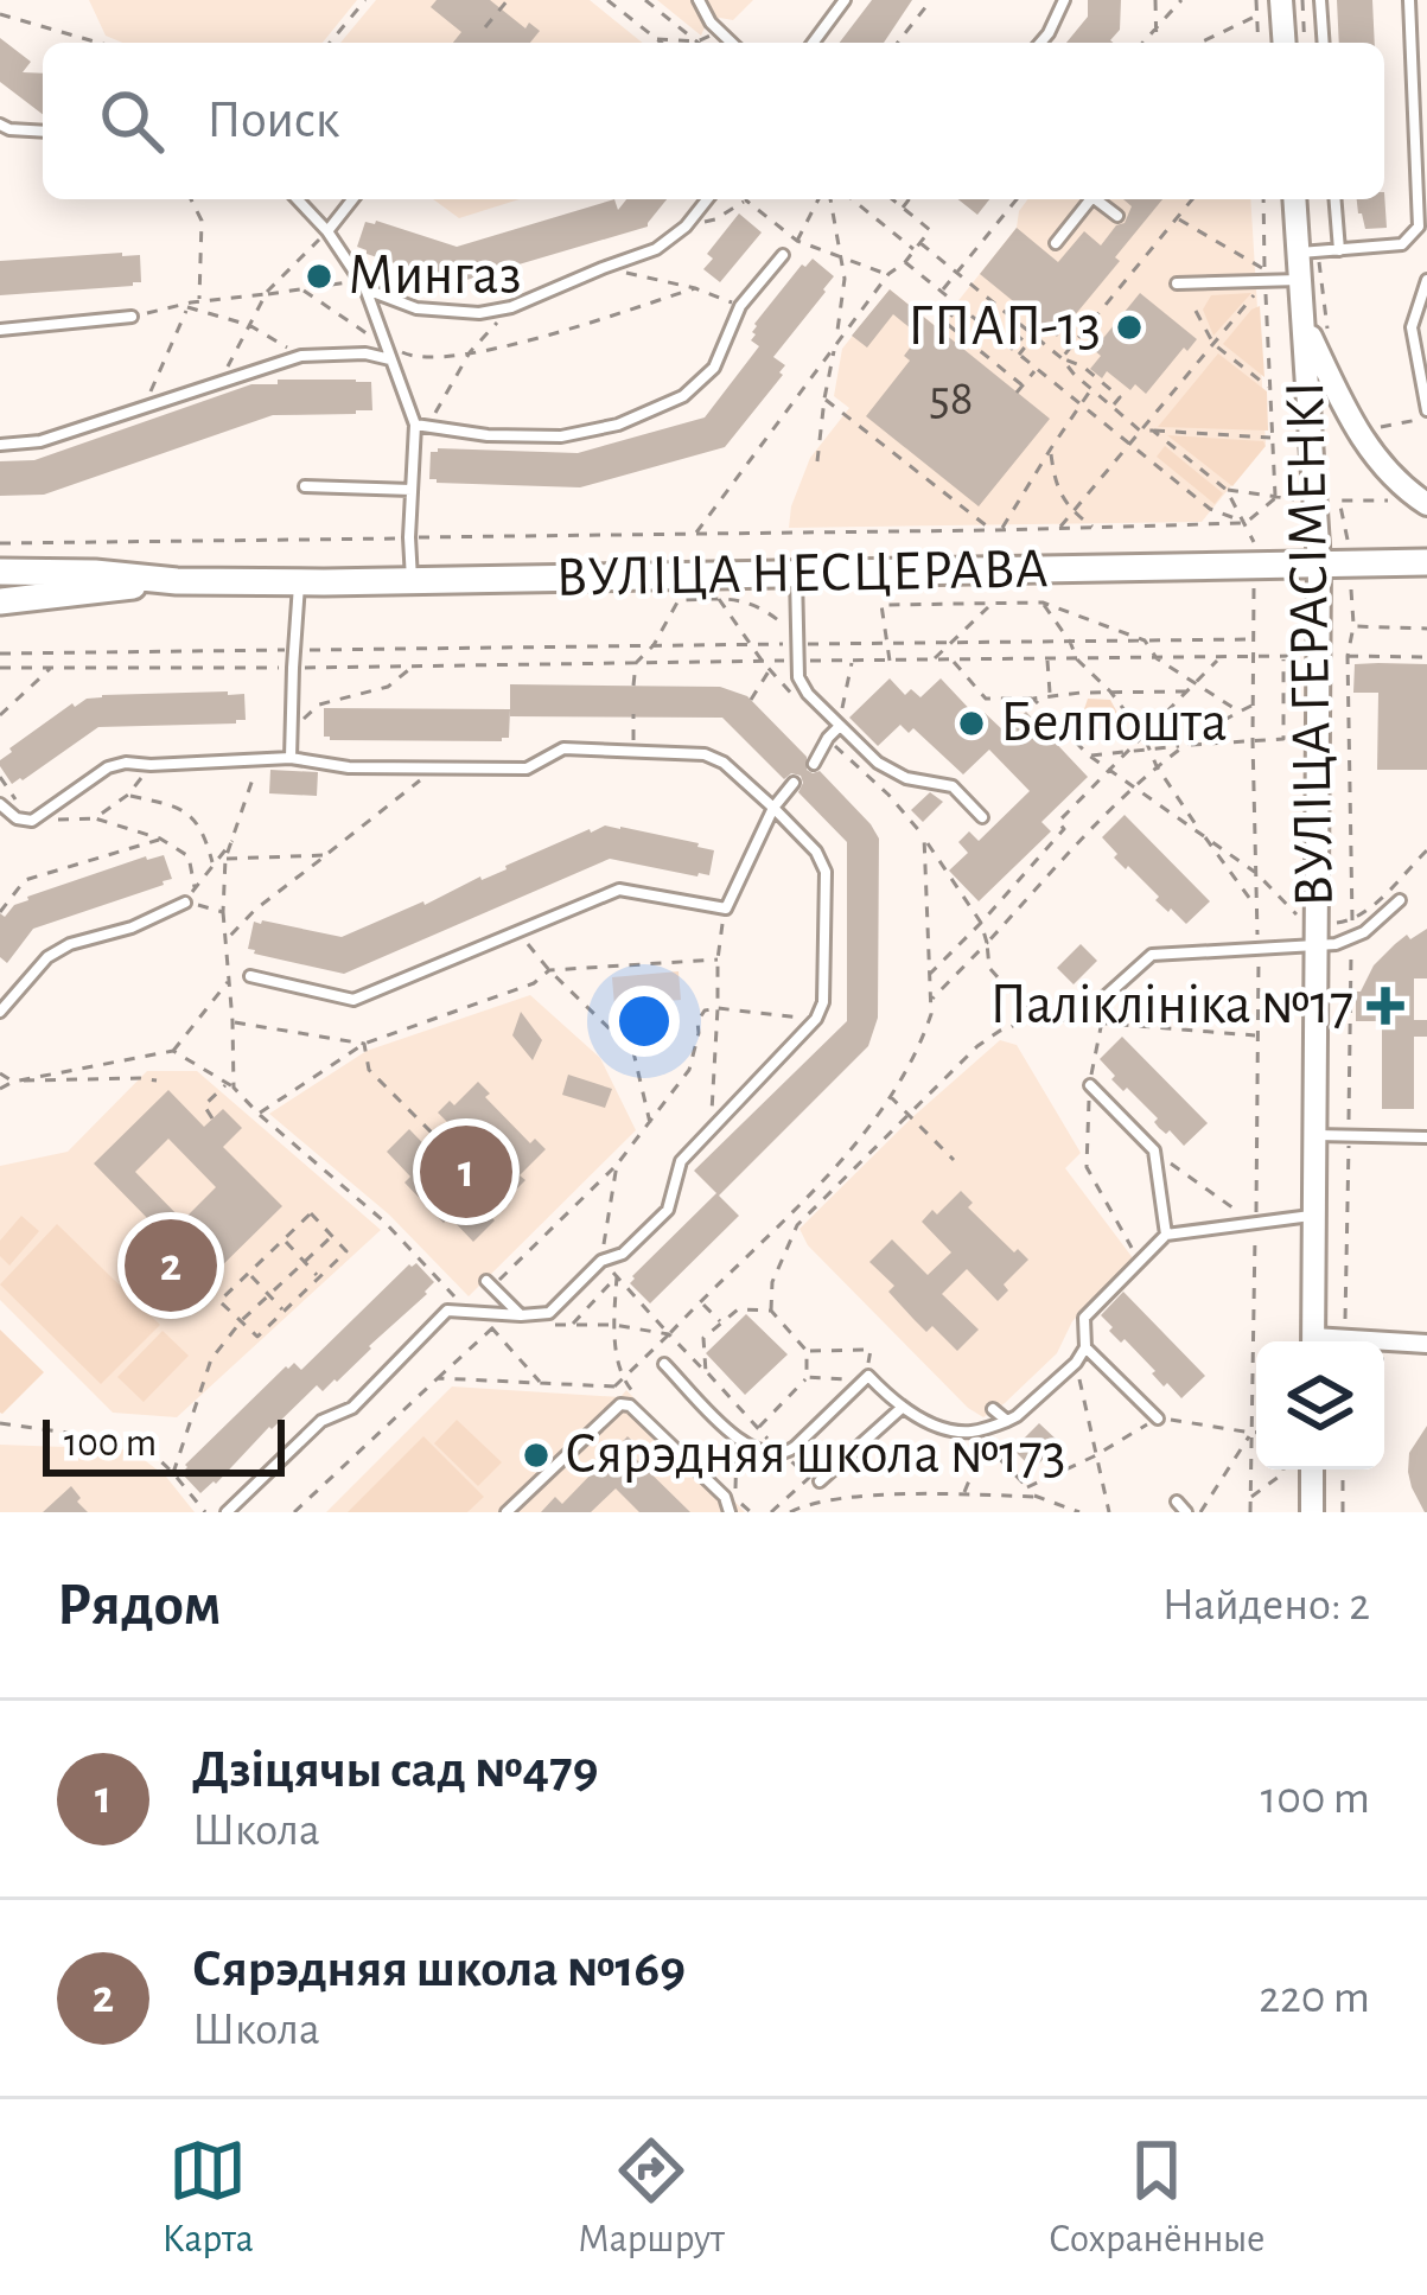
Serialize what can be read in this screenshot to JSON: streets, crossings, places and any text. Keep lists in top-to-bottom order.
{
  "streets": {
    "main road": ["ВУЛІЦА НЕСЦЕРАВА"],
    "street": ["ВУЛІЦА ГЕРАСІМЕНКІ"]
  },
  "crossings": [
    ["ВУЛІЦА НЕСЦЕРАВА", "ВУЛІЦА ГЕРАСІМЕНКІ"]
  ],
  "places": {
    "other": [
      "Мингаз",
      "ГПАП-13",
      "Белпошта",
      "Сярэдняя школа №173"
    ],
    "health": ["Паліклініка №17"]
  },
  "house_numbers": ["58"],
  "scale_bar": "100 m",
  "page": {
    "search": "Поиск",
    "pins": ["1", "2"],
    "scale": "100 m",
    "heading": ["Рядом", "Найдено: 2"],
    "list": [
      {
        "mark": "1",
        "name": "Дзіцячы сад №479",
        "note": "Школа",
        "value": "100 m"
      },
      {
        "mark": "2",
        "name": "Сярэдняя школа №169",
        "note": "Школа",
        "value": "220 m"
      }
    ],
    "nav": ["Карта", "Маршрут", "Сохранённые"]
  }
}
